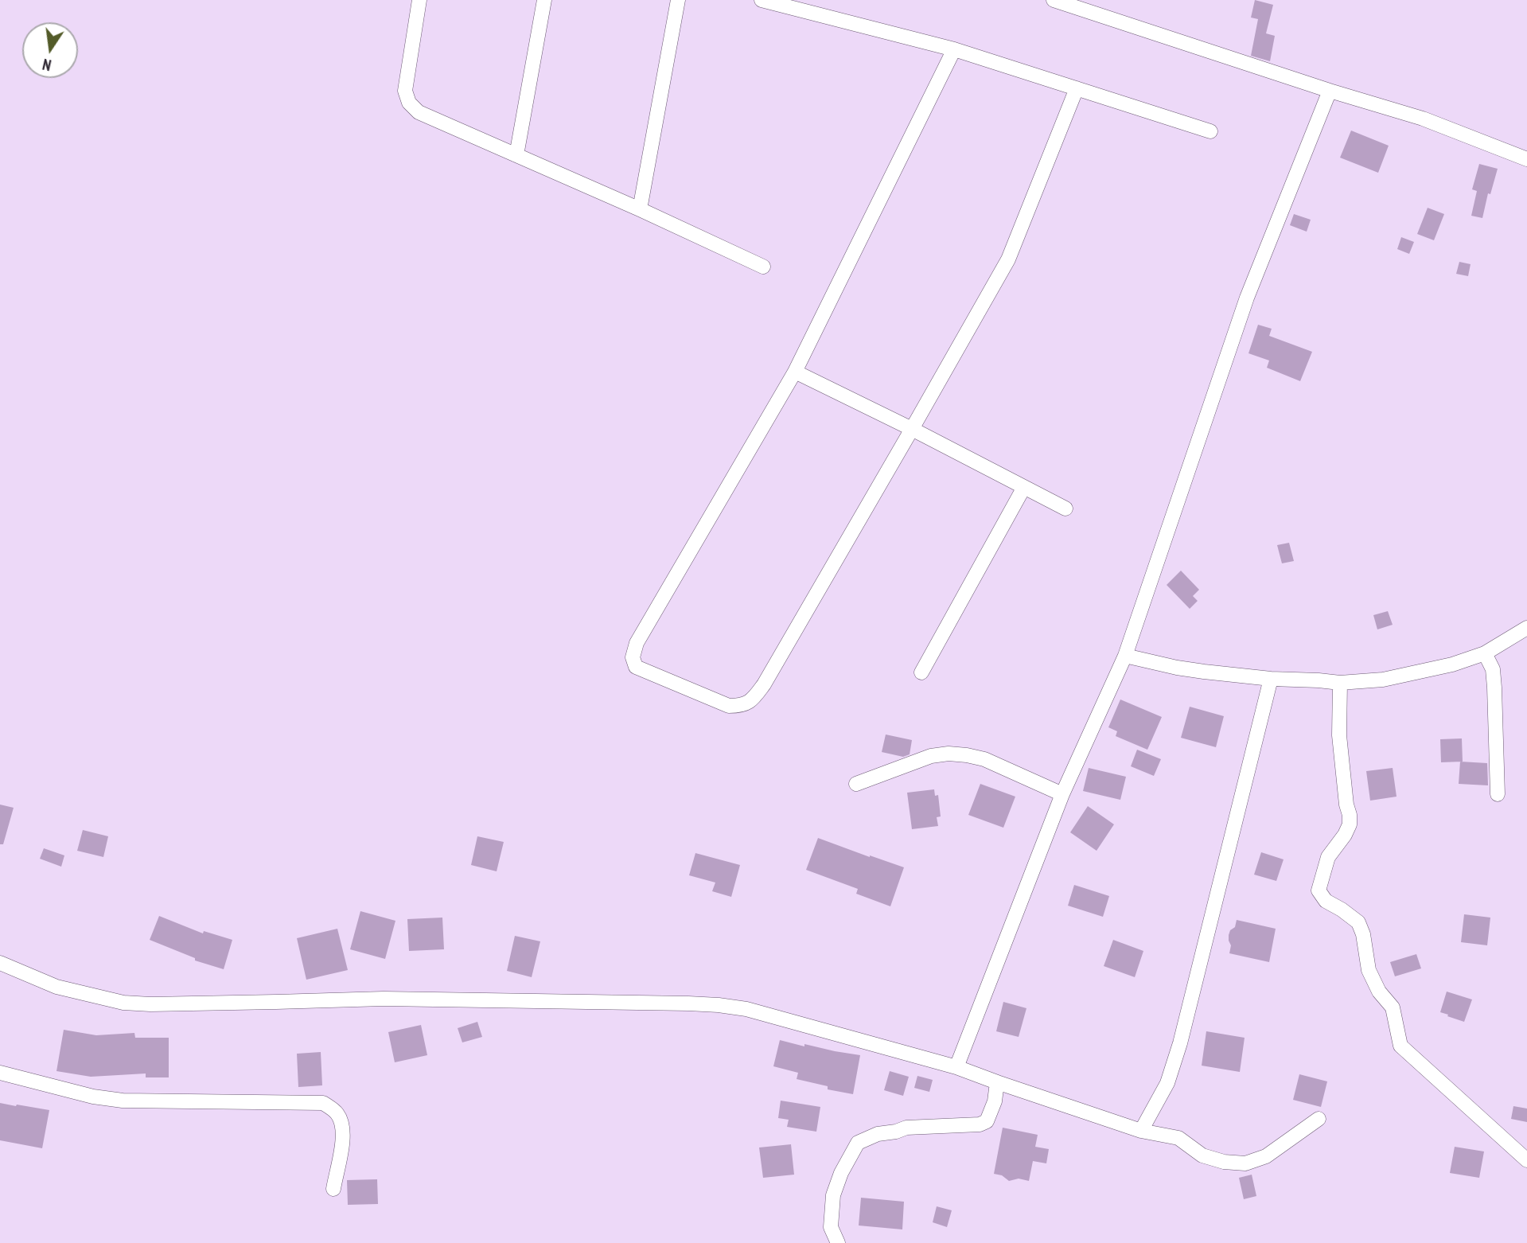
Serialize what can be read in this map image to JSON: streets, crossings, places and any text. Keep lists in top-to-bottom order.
{
  "north": "bottom"
}
